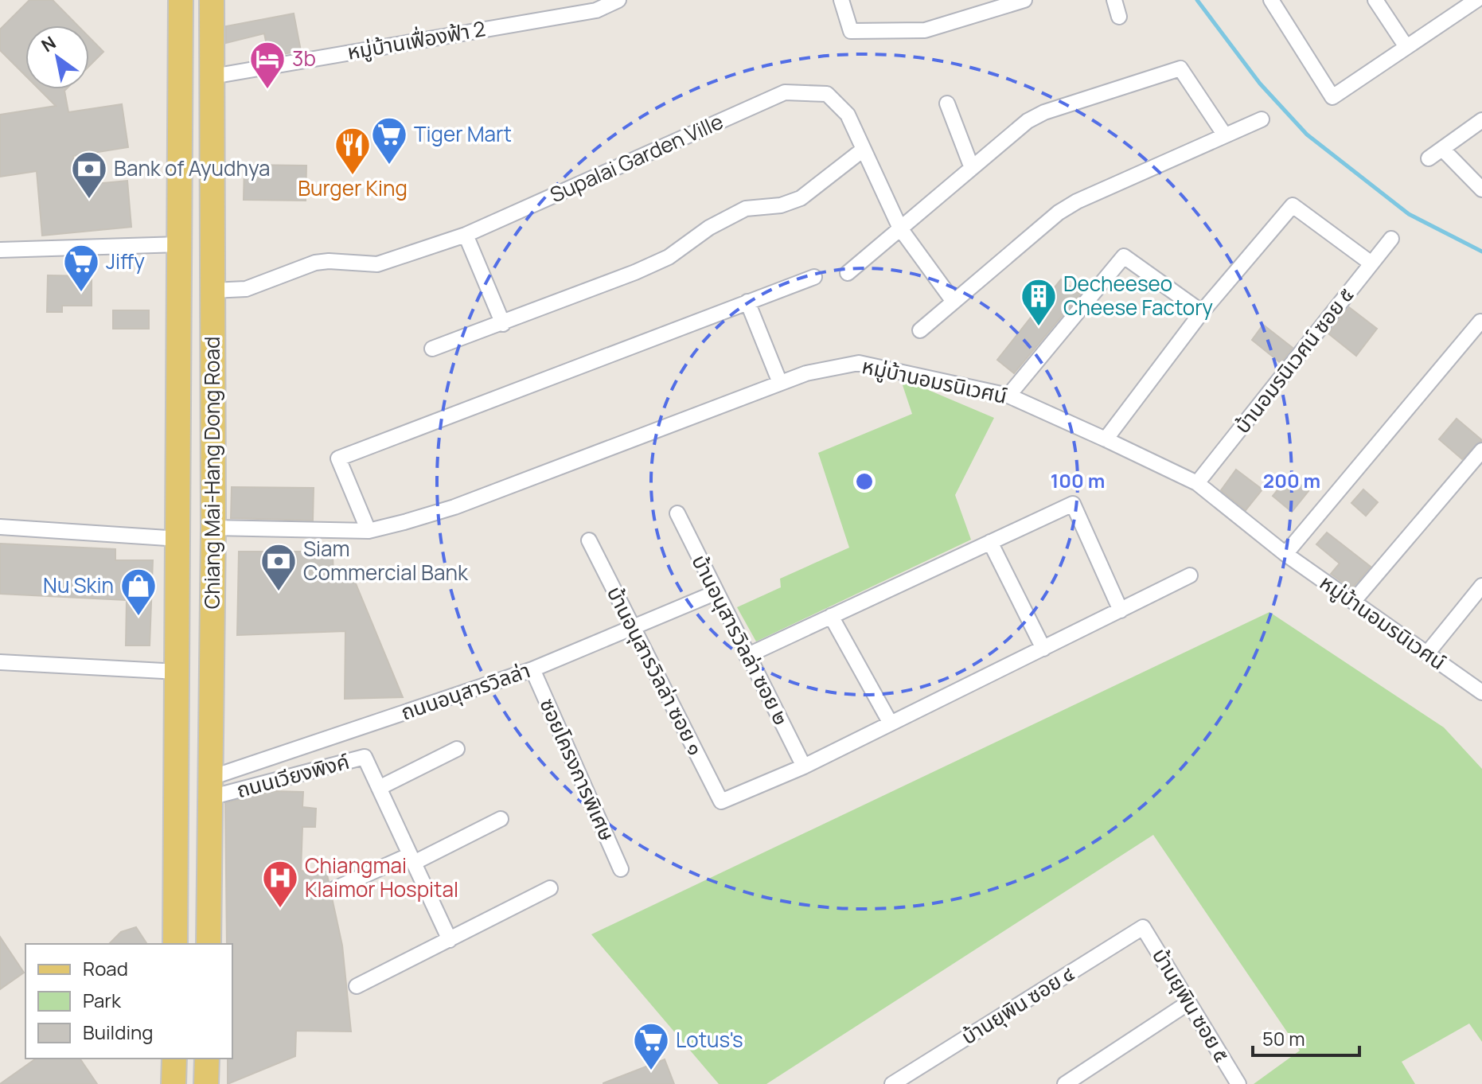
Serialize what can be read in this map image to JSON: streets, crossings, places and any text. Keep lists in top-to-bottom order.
{
  "streets": {
    "main road": ["Chiang Mai-Hang Dong Road"],
    "street": [
      "หมู่บ้านเฟื่องฟ้า 2",
      "Supalai Garden Ville",
      "บ้านอมรนิเวศน์ ซอย ๕",
      "หมู่บ้านอมรนิเวศน์",
      "บ้านอนุสารวิลล่า ซอย ๒",
      "บ้านอนุสารวิลล่า ซอย ๑",
      "ถนนอนุสารวิลล่า",
      "ซอยโครงการพิเศษ",
      "ถนนเวียงพิงค์",
      "บ้านยุพิน ซอย ๔",
      "บ้านยุพิน ซอย ๕"
    ]
  },
  "crossings": [
    ["หมู่บ้านเฟื่องฟ้า 2", "Chiang Mai-Hang Dong Road"],
    ["Supalai Garden Ville", "Chiang Mai-Hang Dong Road"],
    ["บ้านอมรนิเวศน์ ซอย ๕", "หมู่บ้านอมรนิเวศน์"],
    ["หมู่บ้านอมรนิเวศน์", "Chiang Mai-Hang Dong Road"],
    ["Chiang Mai-Hang Dong Road", "ถนนอนุสารวิลล่า"],
    ["Chiang Mai-Hang Dong Road", "ถนนเวียงพิงค์"],
    ["บ้านอนุสารวิลล่า ซอย ๒", "บ้านอนุสารวิลล่า ซอย ๑"],
    ["บ้านอนุสารวิลล่า ซอย ๒", "ถนนอนุสารวิลล่า"],
    ["บ้านอนุสารวิลล่า ซอย ๑", "ถนนอนุสารวิลล่า"],
    ["ถนนอนุสารวิลล่า", "ซอยโครงการพิเศษ"],
    ["ถนนอนุสารวิลล่า", "ถนนเวียงพิงค์"],
    ["บ้านยุพิน ซอย ๔", "บ้านยุพิน ซอย ๕"]
  ],
  "places": {
    "hotel": ["3b"],
    "supermarket": ["Tiger Mart", "Jiffy", "Lotus's"],
    "restaurant": ["Burger King"],
    "bank": ["Bank of Ayudhya", "Siam Commercial Bank"],
    "building": ["Decheeseo Cheese Factory"],
    "shop": ["Nu Skin"],
    "hospital": ["Chiangmai Klaimor Hospital"]
  },
  "legend": ["Road", "Park", "Building"],
  "scale_bar": "50 m",
  "north": "top left",
  "rings": ["100 m", "200 m"]
}
